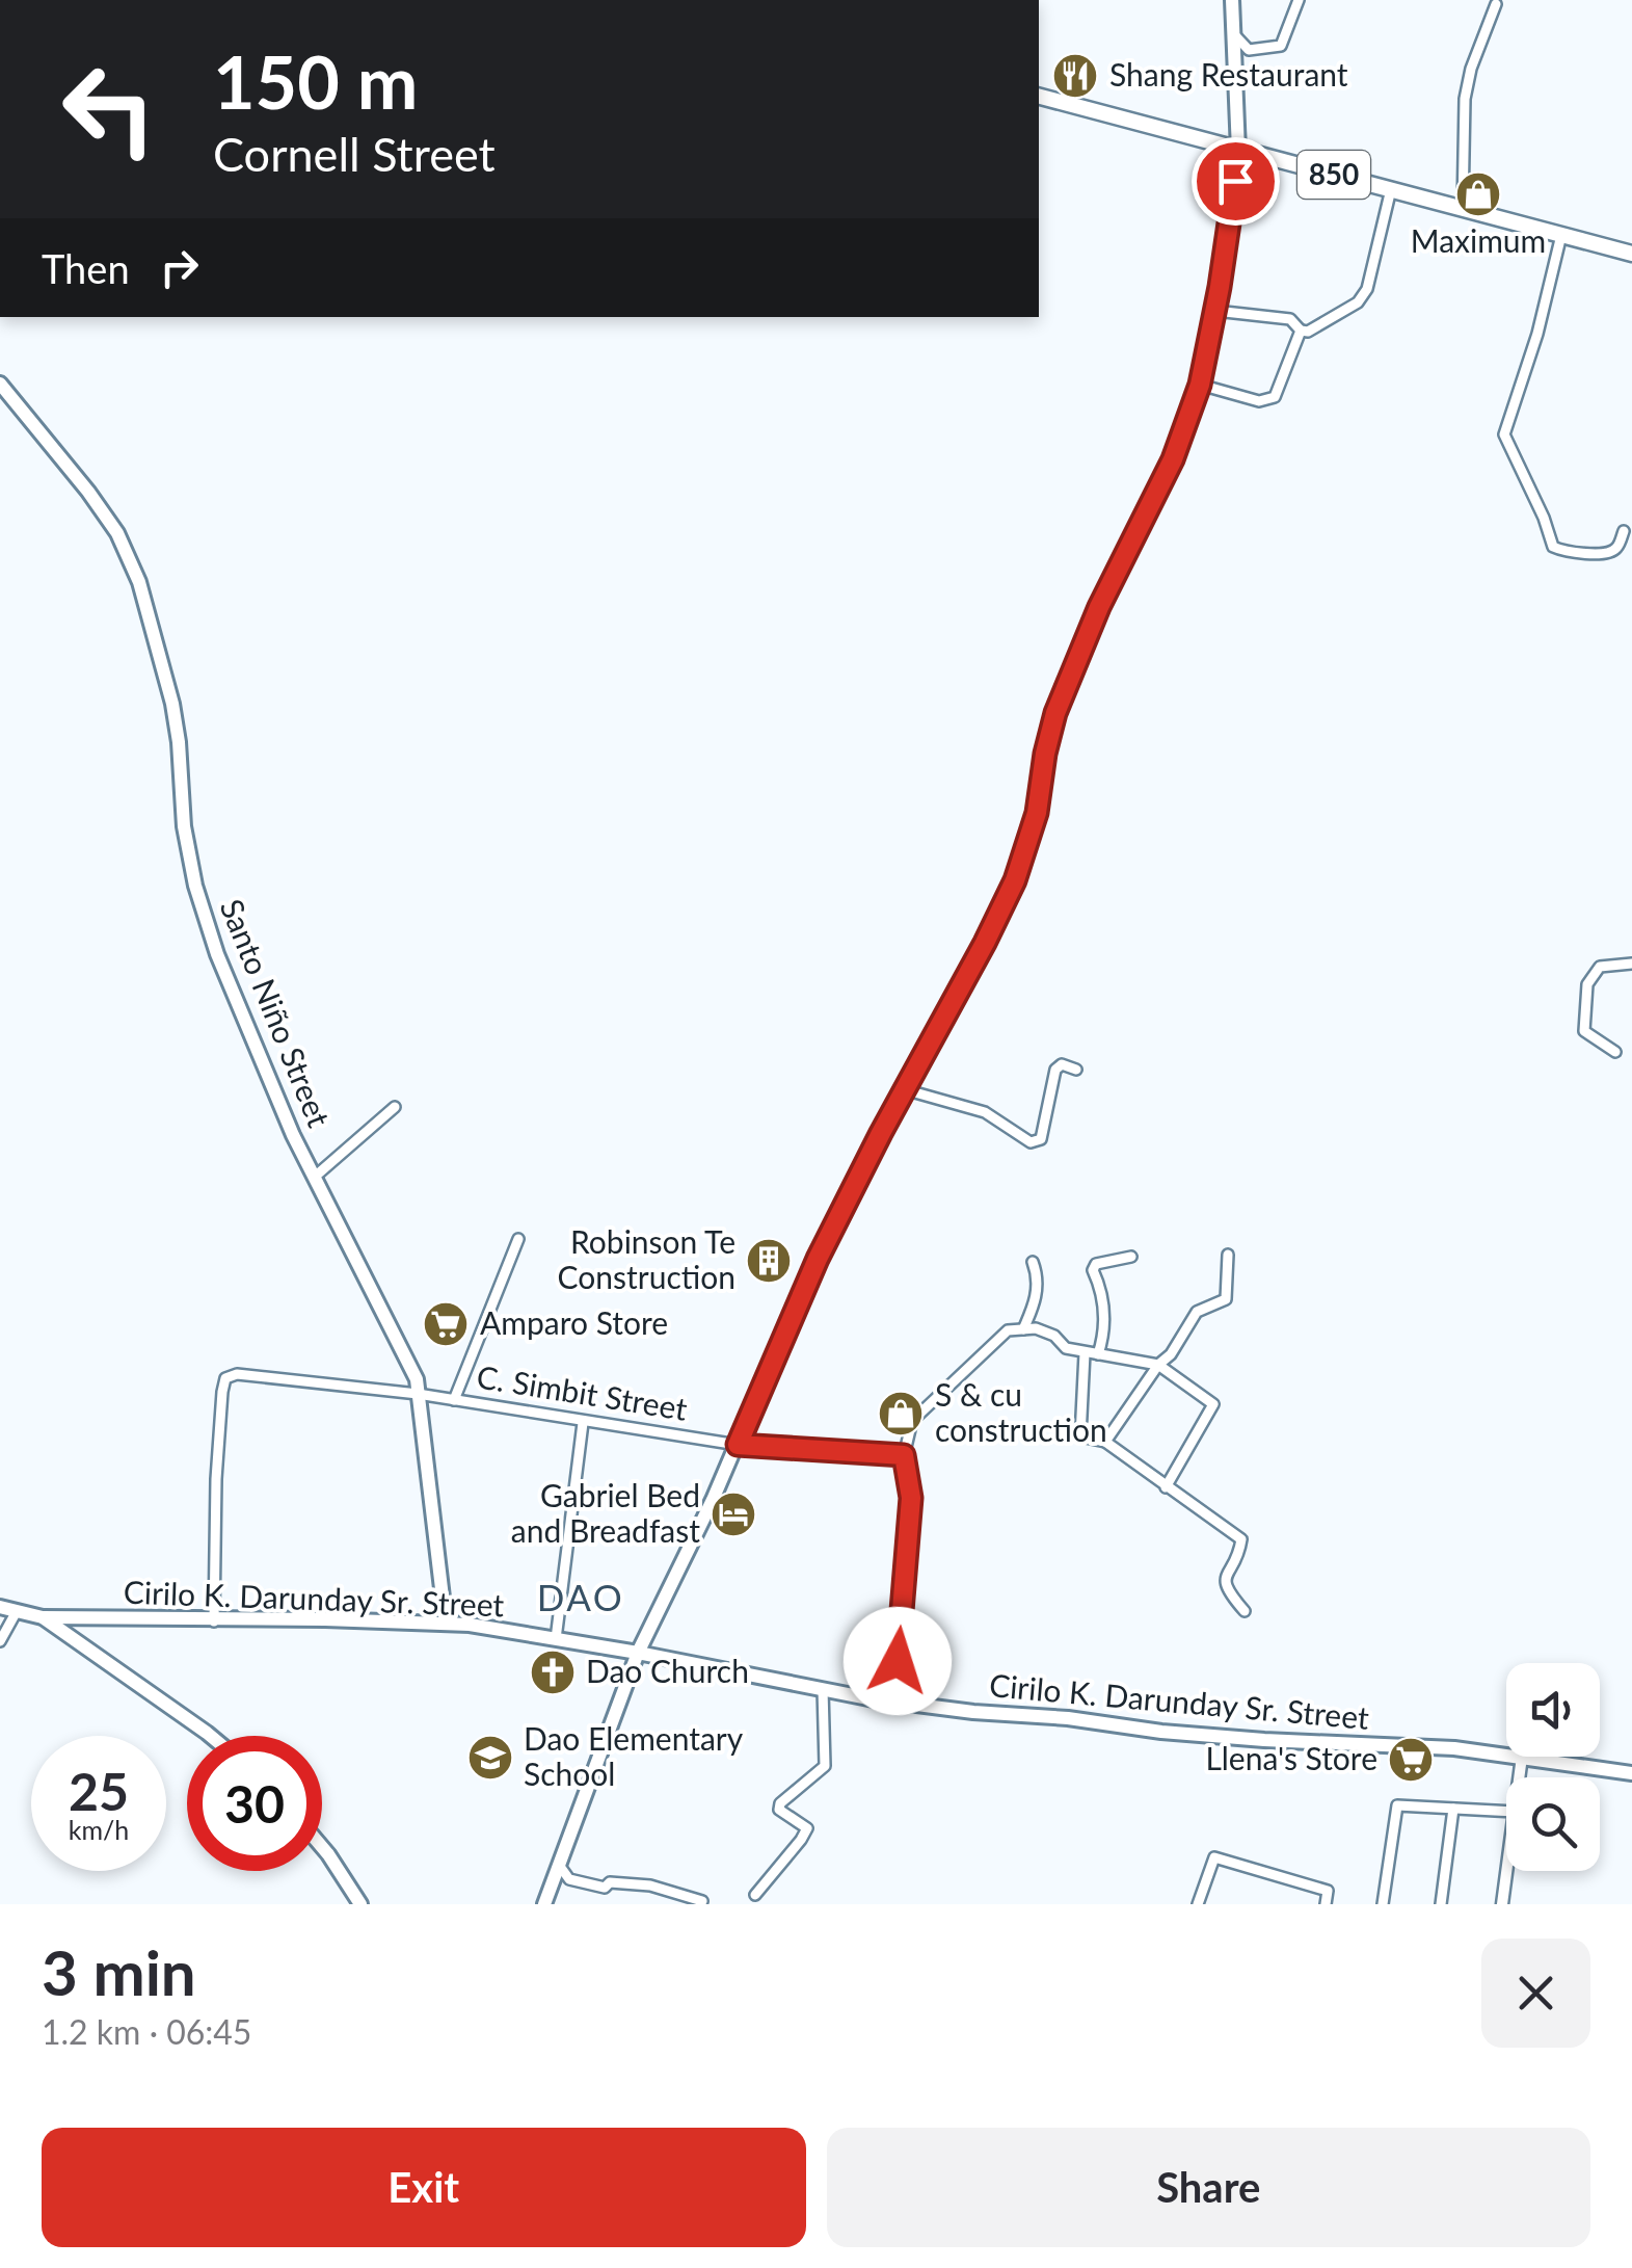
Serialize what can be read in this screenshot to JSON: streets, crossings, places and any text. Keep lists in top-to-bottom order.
{
  "streets": {
    "main road": ["850", "Santo Niño Street", "Cirilo K. Darunday Sr. Street"],
    "street": ["C. Simbit Street"]
  },
  "crossings": [
    ["Santo Niño Street", "C. Simbit Street"],
    ["Santo Niño Street", "Cirilo K. Darunday Sr. Street"],
    ["C. Simbit Street", "Cirilo K. Darunday Sr. Street"]
  ],
  "districts": ["DAO"],
  "places": {
    "restaurant": ["Shang Restaurant"],
    "shop": ["Maximum", "S & cu construction"],
    "building": ["Robinson Te Construction"],
    "supermarket": ["Amparo Store", "Llena's Store"],
    "hotel": ["Gabriel Bed and Breadfast"],
    "church": ["Dao Church"],
    "school or university": ["Dao Elementary School"]
  },
  "page": {
    "turn": ["150 m", "Cornell Street"],
    "then": "Then",
    "speed": "25 km/h",
    "limit": "30",
    "heading": ["3 min", "1.2 km · 06:45"],
    "buttons": ["Exit", "Share"]
  }
}
